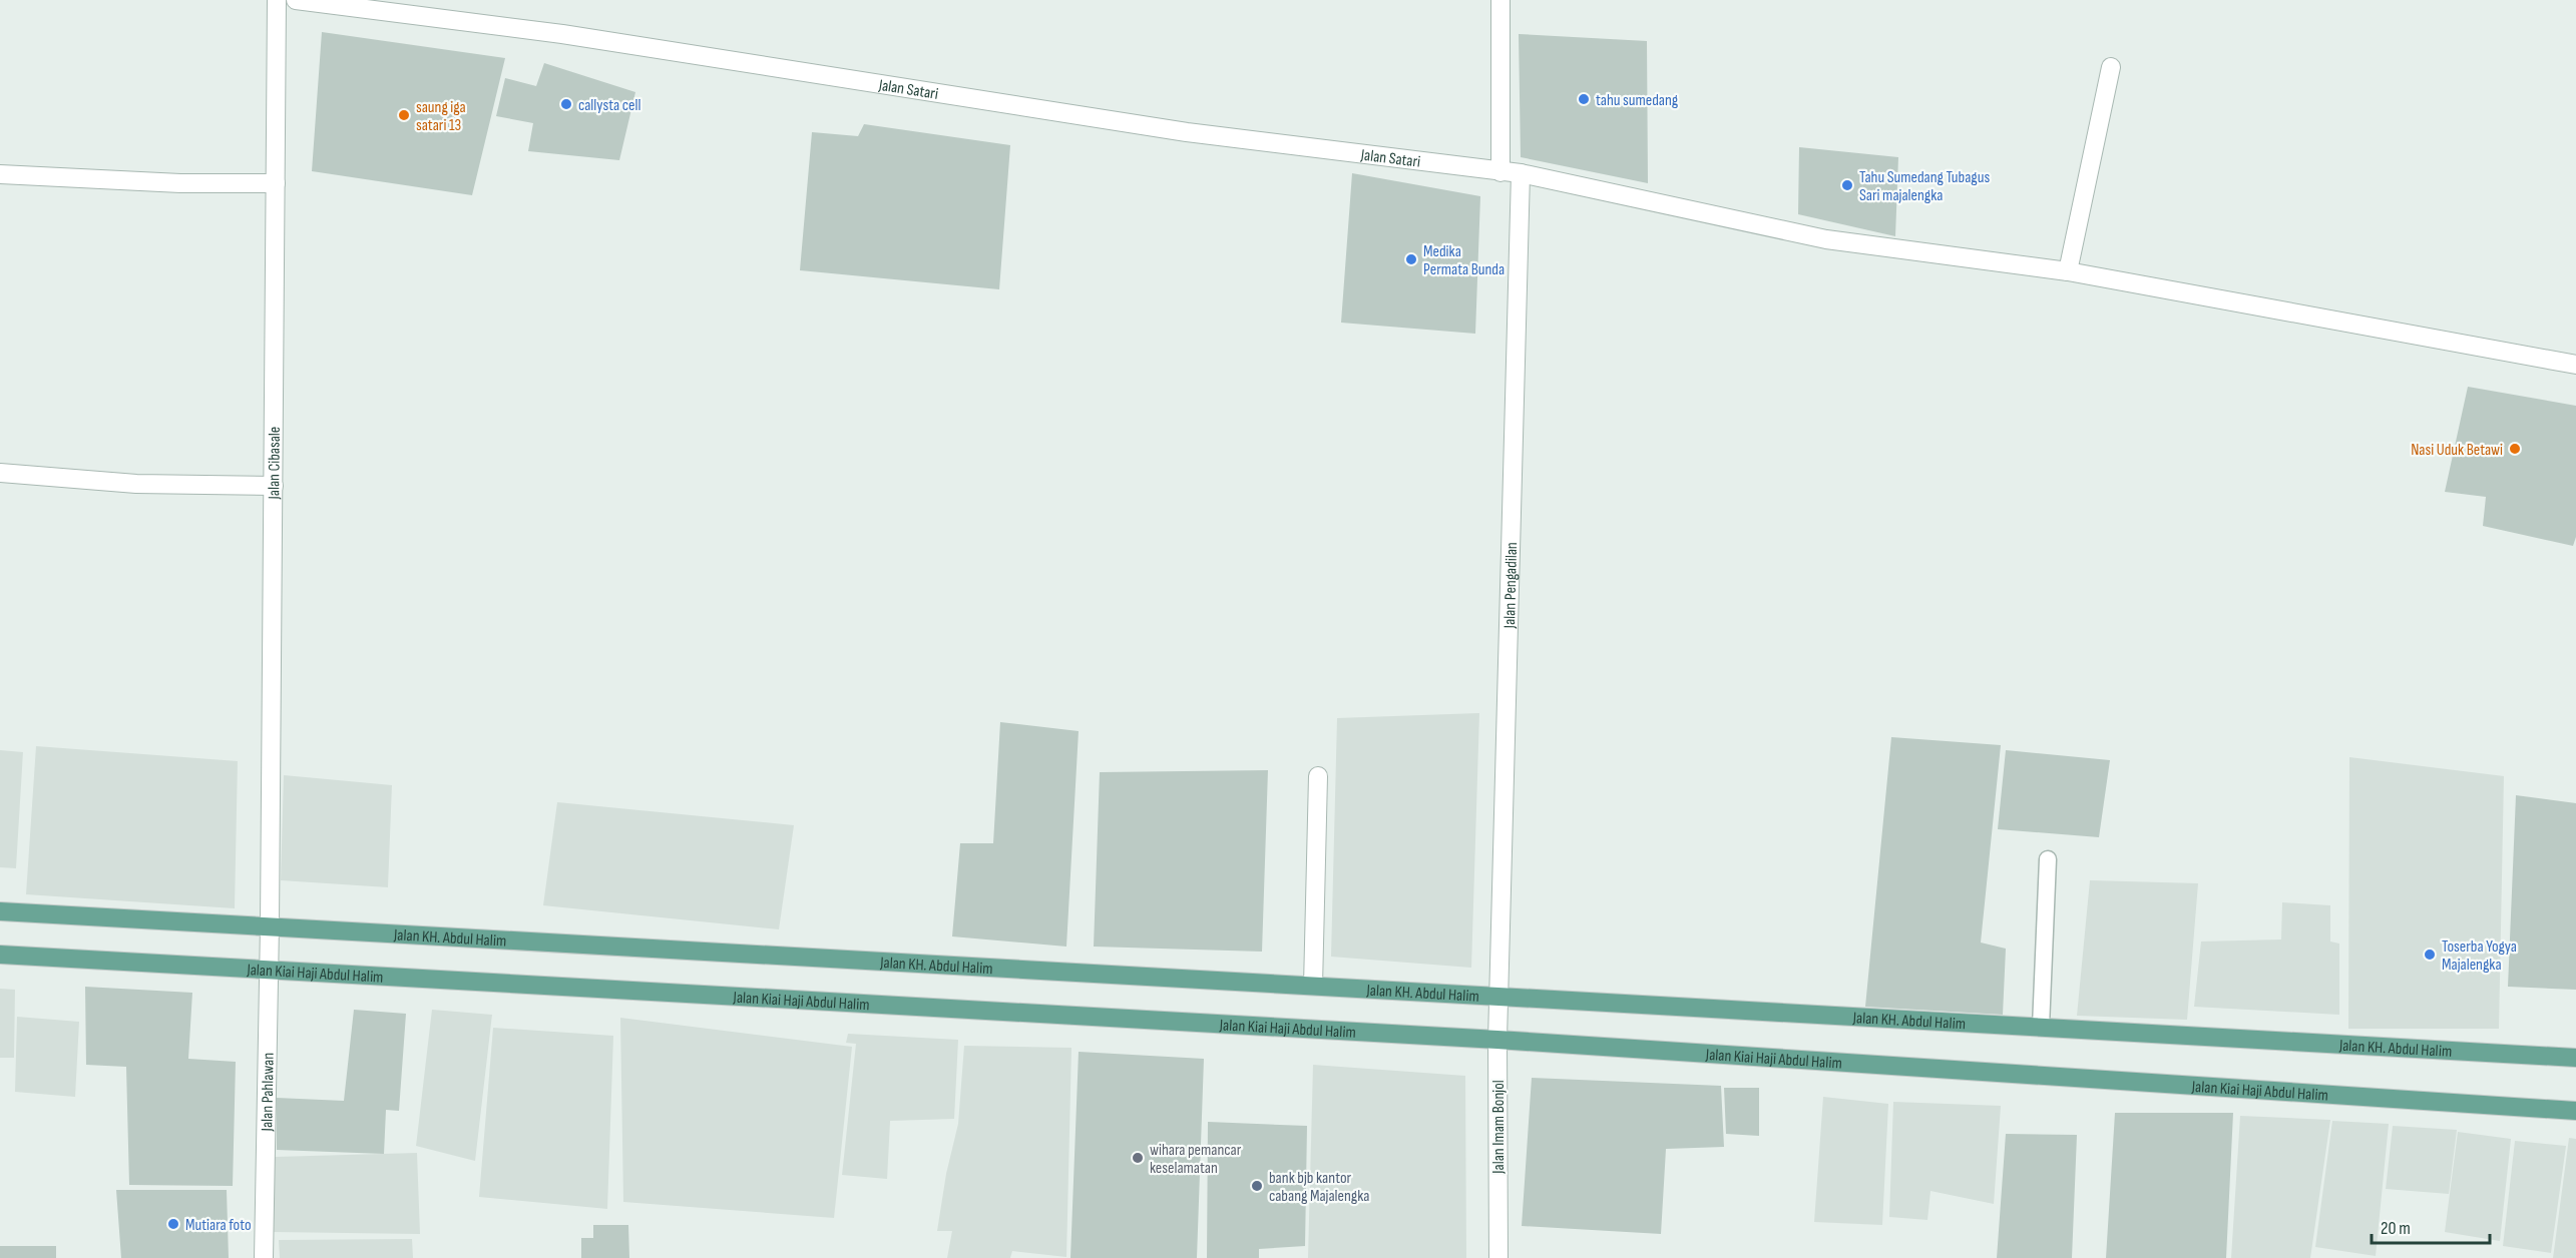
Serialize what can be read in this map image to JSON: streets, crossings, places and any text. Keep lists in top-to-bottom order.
{
  "streets": {
    "main road": ["Jalan KH. Abdul Halim", "Jalan Kiai Haji Abdul Halim"],
    "street": [
      "Jalan Satari",
      "Jalan Cibasale",
      "Jalan Pengadilan",
      "Jalan Pahlawan",
      "Jalan Imam Bonjol"
    ]
  },
  "crossings": [
    ["Jalan Satari", "Jalan Pengadilan"],
    ["Jalan Cibasale", "Jalan KH. Abdul Halim"],
    ["Jalan Cibasale", "Jalan Pahlawan"],
    ["Jalan Pengadilan", "Jalan KH. Abdul Halim"],
    ["Jalan Pengadilan", "Jalan Imam Bonjol"],
    ["Jalan KH. Abdul Halim", "Jalan Pahlawan"],
    ["Jalan KH. Abdul Halim", "Jalan Imam Bonjol"],
    ["Jalan Kiai Haji Abdul Halim", "Jalan Pahlawan"],
    ["Jalan Kiai Haji Abdul Halim", "Jalan Imam Bonjol"]
  ],
  "places": [
    "tahu sumedang",
    "callysta cell",
    "saung iga satari 13",
    "Tahu Sumedang Tubagus Sari majalengka",
    "Medika Permata Bunda",
    "Nasi Uduk Betawi",
    "Toserba Yogya Majalengka",
    "wihara pemancar keselamatan",
    "bank bjb kantor cabang Majalengka",
    "Mutiara foto"
  ],
  "scale_bar": "20 m"
}
